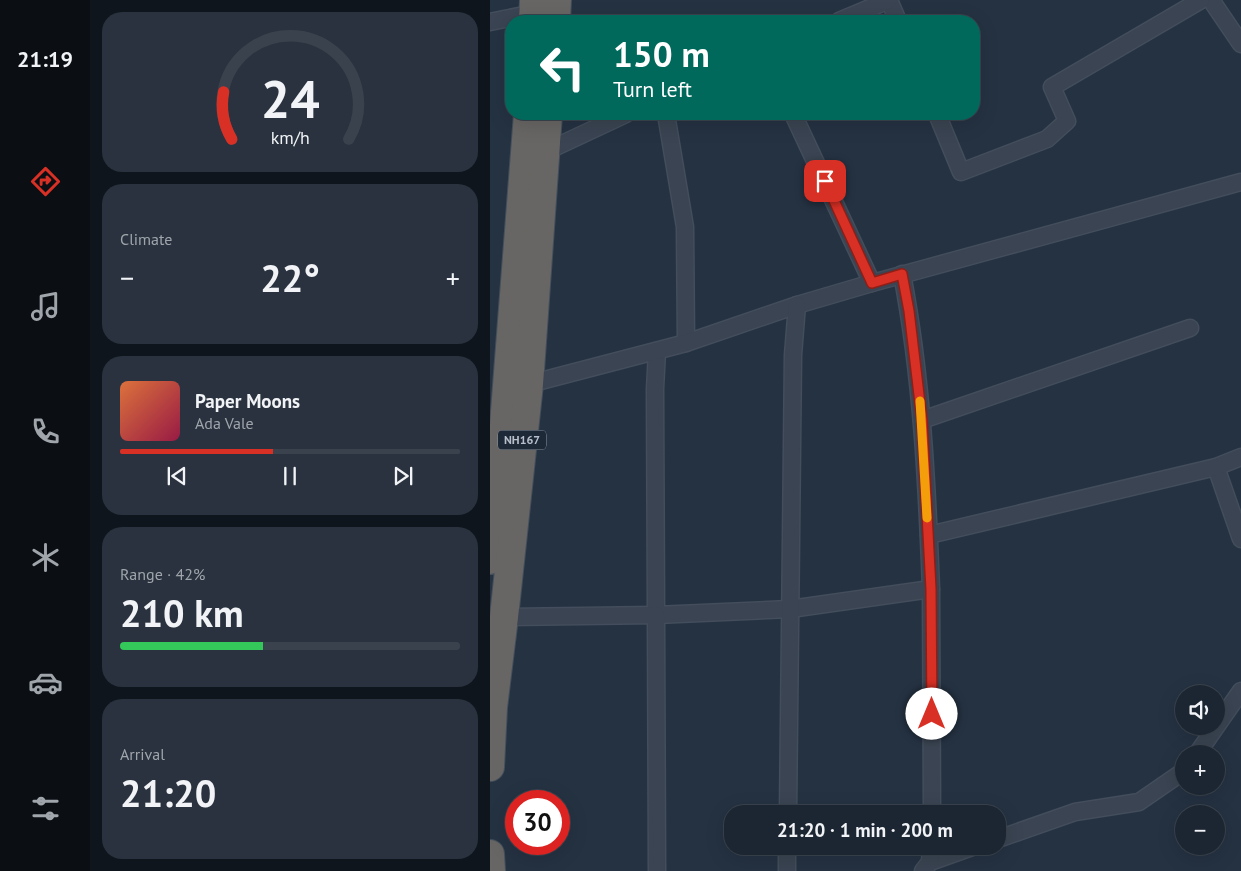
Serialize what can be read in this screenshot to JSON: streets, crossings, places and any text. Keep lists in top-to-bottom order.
{
  "streets": {
    "highway": ["NH167"]
  },
  "page": {
    "tabs": "21:19",
    "turn": ["150 m", "Turn left"],
    "tile": [
      "Climate",
      ["Range · 42%", "210 km"],
      ["Arrival", "21:20"]
    ],
    "heat": ["−", "22°", "+"],
    "song": ["Paper Moons", "Ada Vale"],
    "map_buttons": ["+", "−"],
    "limit": "30",
    "trip": "21:20 · 1 min · 200 m",
    "gauge": ["24", "km/h"]
  }
}
